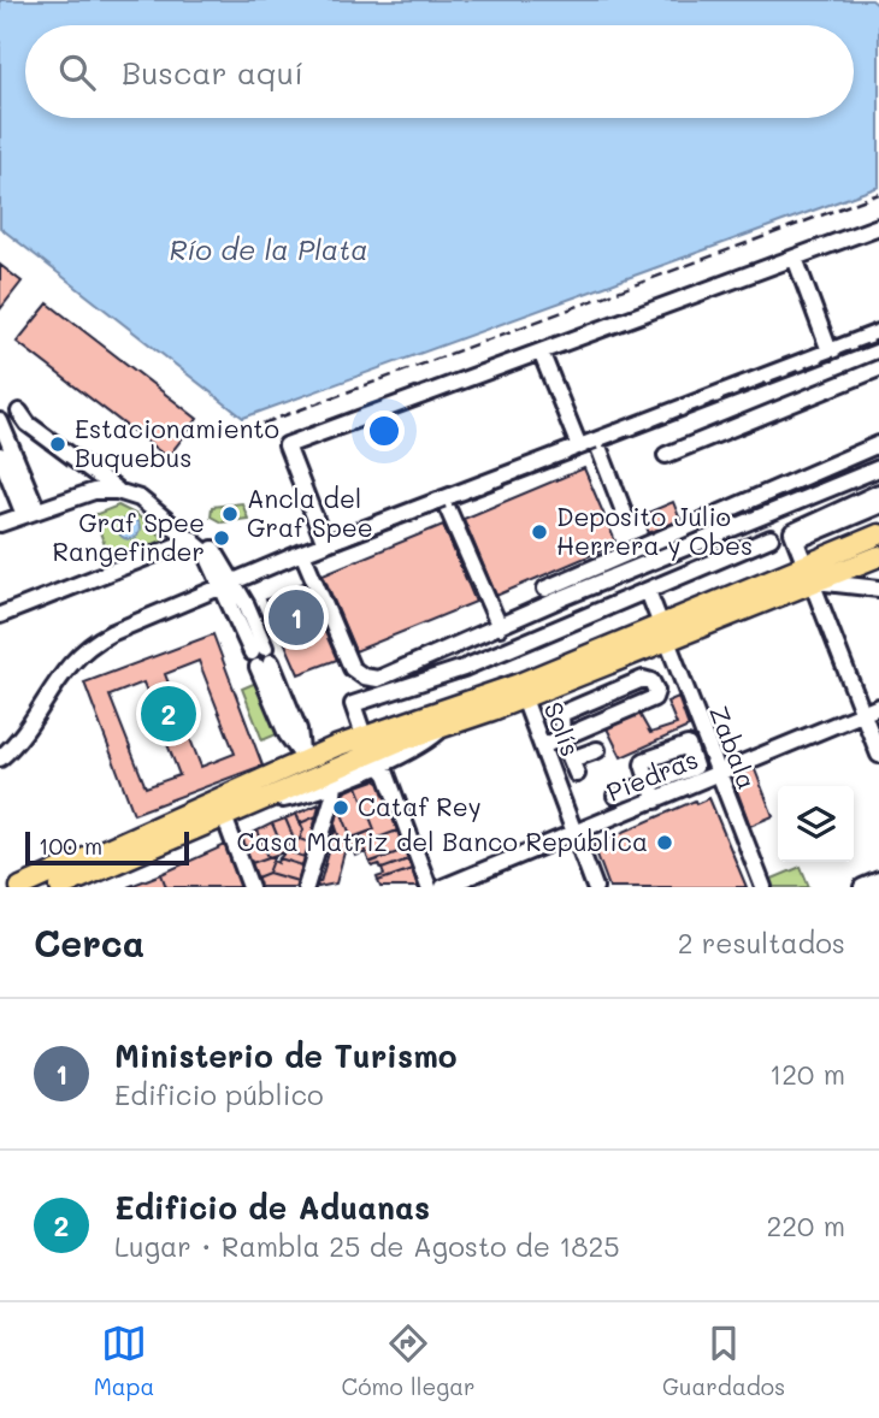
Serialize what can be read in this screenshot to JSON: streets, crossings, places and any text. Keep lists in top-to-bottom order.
{
  "streets": {
    "street": ["Solís", "Zabala", "Piedras"]
  },
  "crossings": [
    ["Solís", "Piedras"],
    ["Zabala", "Piedras"]
  ],
  "water": ["Río de la Plata"],
  "places": [
    "Estacionamiento Buquebus",
    "Ancla del Graf Spee",
    "Deposito Julio Herrera y Obes",
    "Graf Spee Rangefinder",
    "Cataf Rey",
    "Casa Matriz del Banco República"
  ],
  "scale_bar": "100 m",
  "page": {
    "search": "Buscar aquí",
    "pins": ["1", "2"],
    "scale": "100 m",
    "heading": ["Cerca", "2 resultados"],
    "list": [
      {
        "mark": "1",
        "name": "Ministerio de Turismo",
        "note": "Edificio público",
        "value": "120 m"
      },
      {
        "mark": "2",
        "name": "Edificio de Aduanas",
        "note": "Lugar · Rambla 25 de Agosto de 1825",
        "value": "220 m"
      }
    ],
    "nav": ["Mapa", "Cómo llegar", "Guardados"]
  }
}
